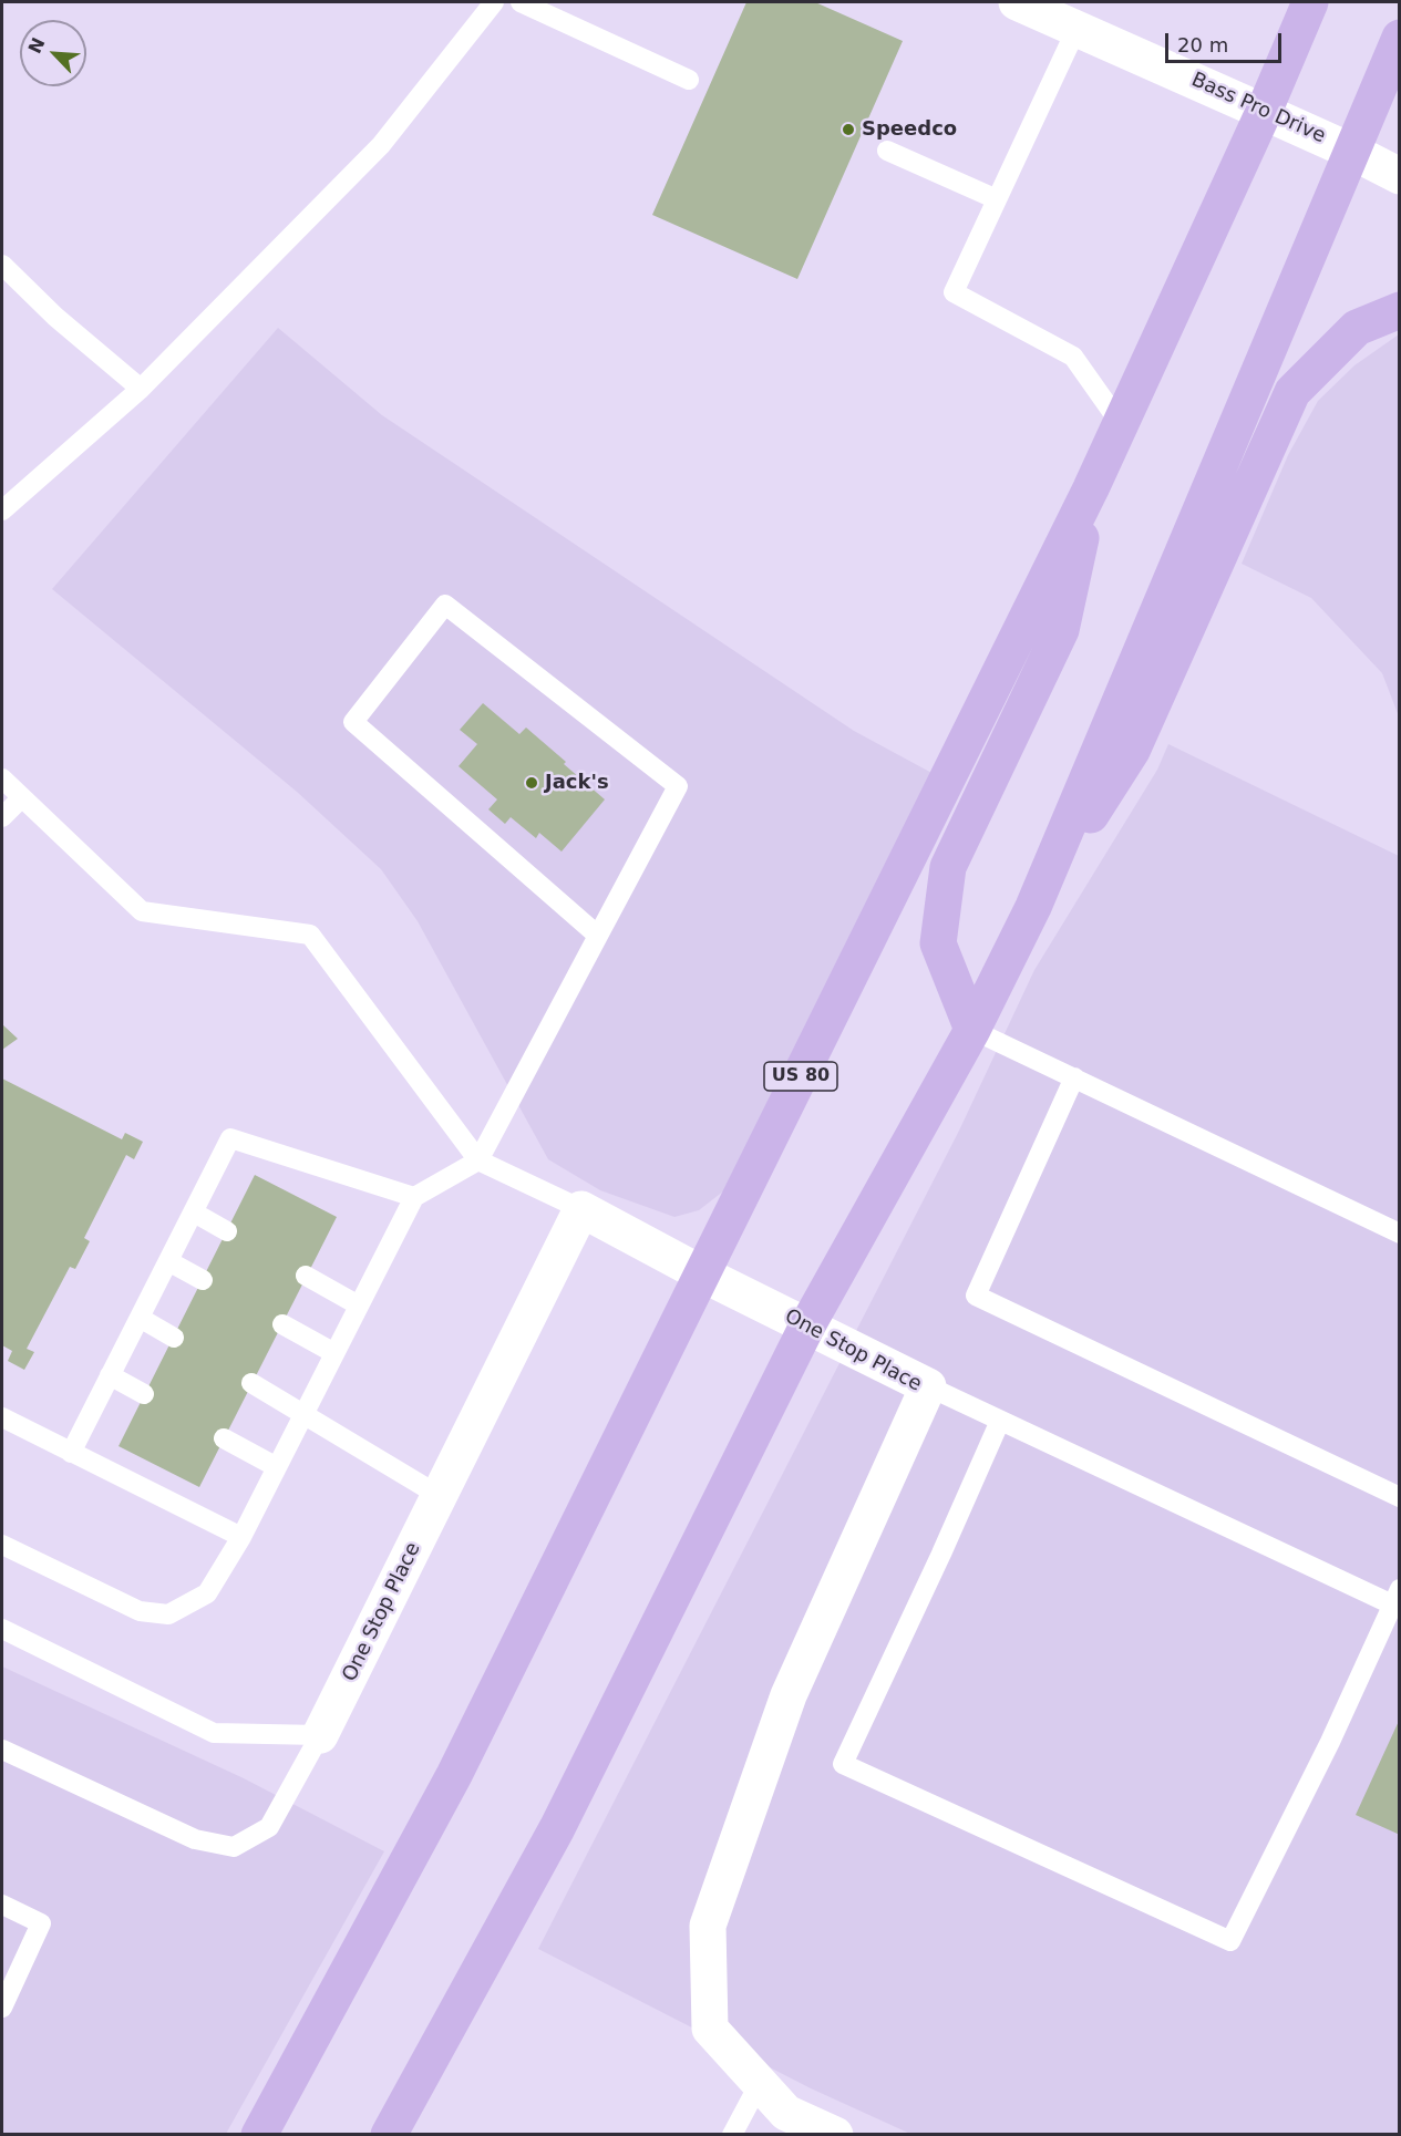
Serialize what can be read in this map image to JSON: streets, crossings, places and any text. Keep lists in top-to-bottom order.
{
  "streets": {
    "main road": ["US 80"],
    "street": ["Bass Pro Drive", "One Stop Place"]
  },
  "crossings": [
    ["Bass Pro Drive", "US 80"],
    ["US 80", "One Stop Place"]
  ],
  "places": ["Speedco", "Jack's"],
  "scale_bar": "20 m",
  "north": "top left"
}
